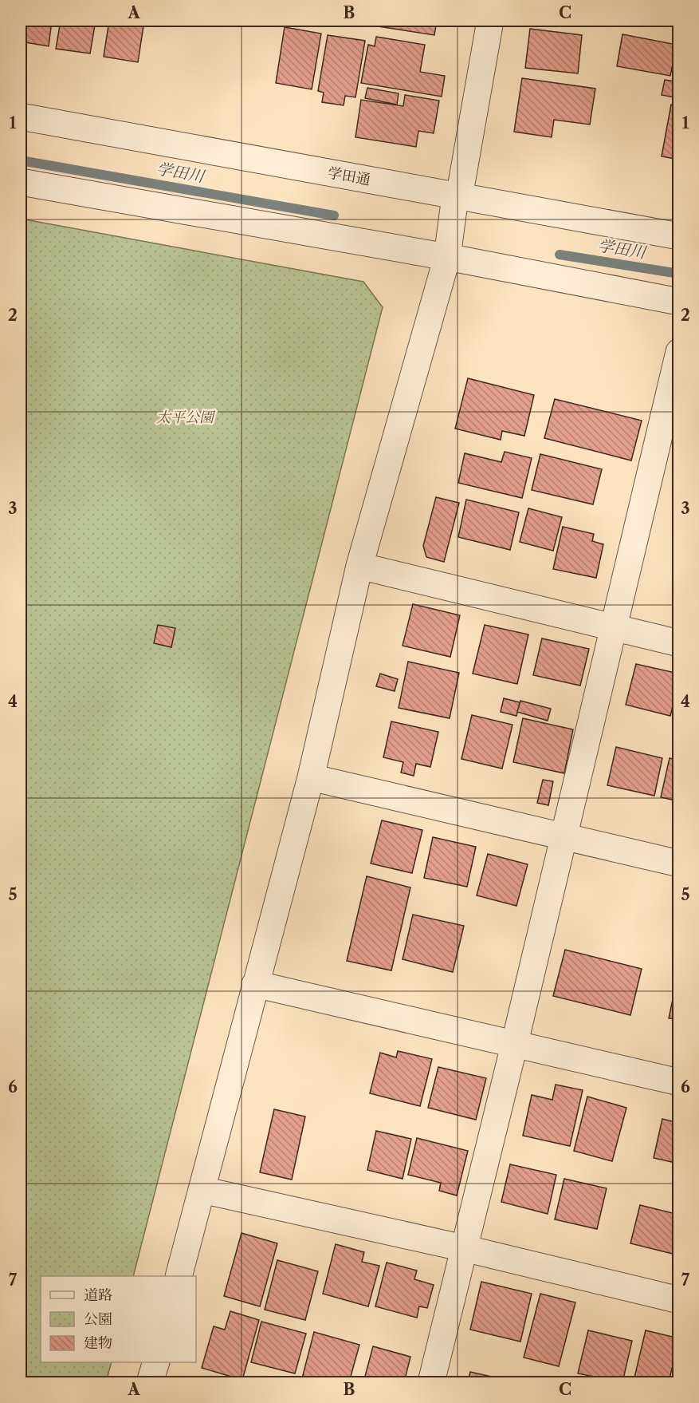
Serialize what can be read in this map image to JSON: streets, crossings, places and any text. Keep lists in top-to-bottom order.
{
  "streets": {
    "street": ["学田通"]
  },
  "water": ["学田川"],
  "parks": ["太平公園"],
  "legend": ["道路", "公園", "建物"],
  "grid": {
    "columns": ["A", "B", "C"],
    "rows": [
      "1",
      "2",
      "3",
      "4",
      "5",
      "6",
      "7"
    ]
  }
}
